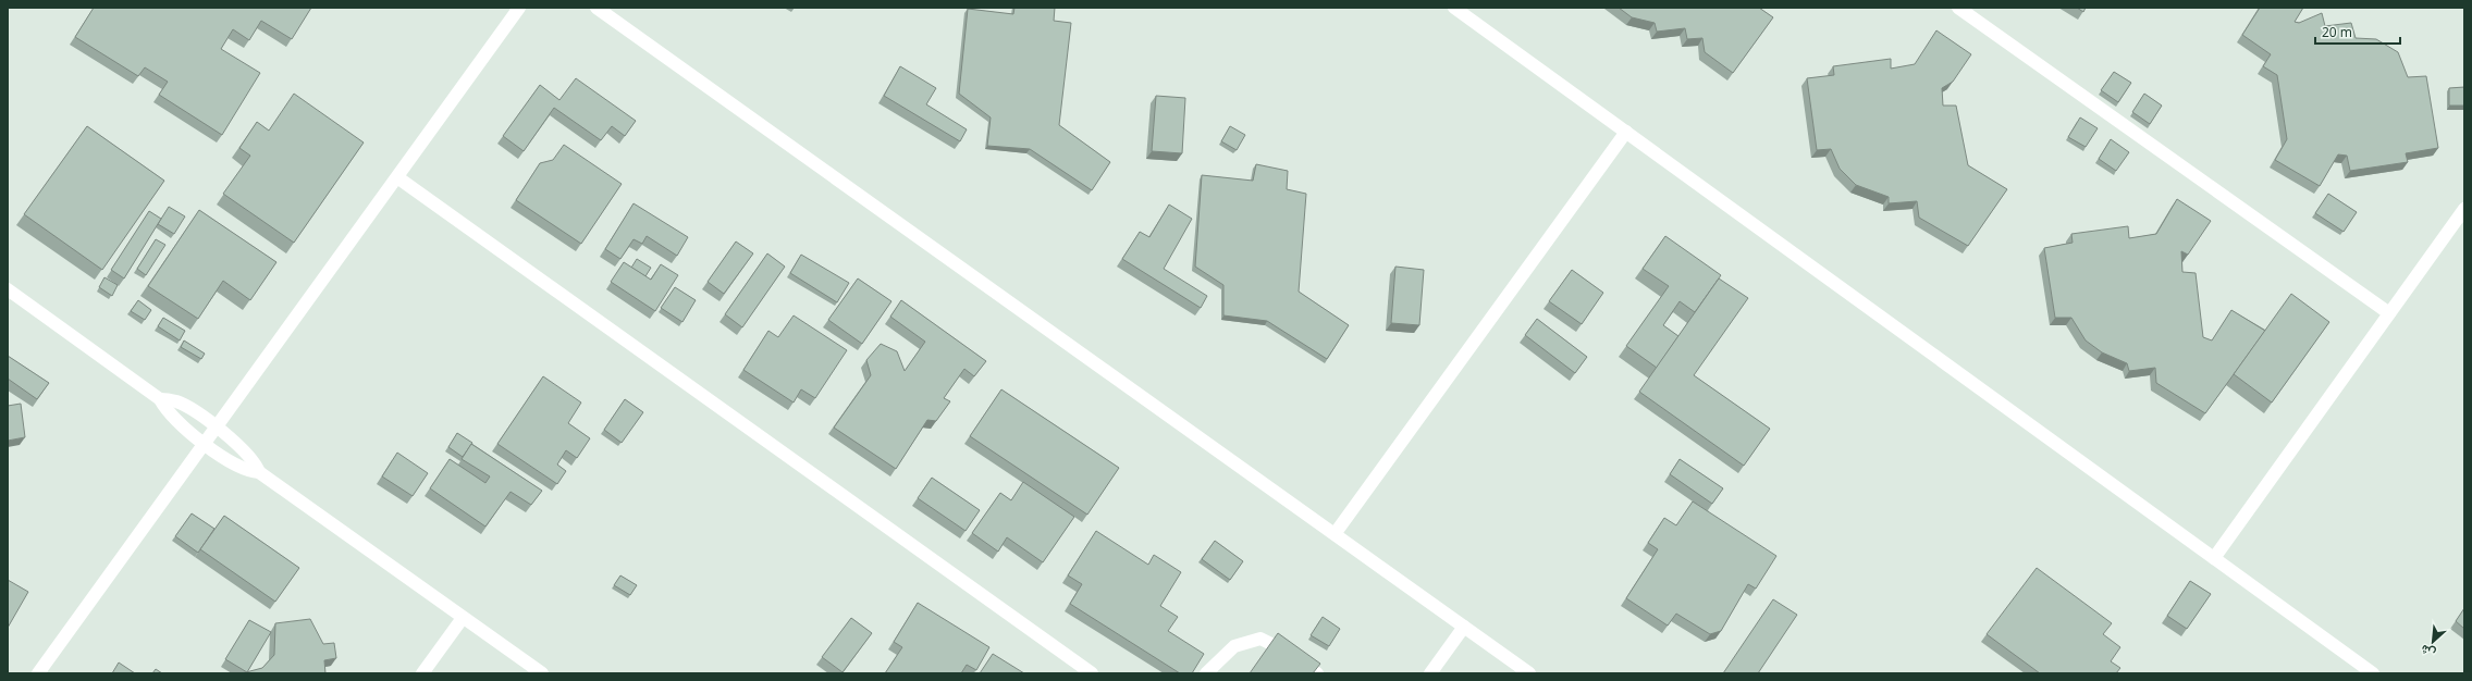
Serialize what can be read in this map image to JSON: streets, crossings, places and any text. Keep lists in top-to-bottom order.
{
  "scale_bar": "20 m",
  "north": "bottom left"
}
